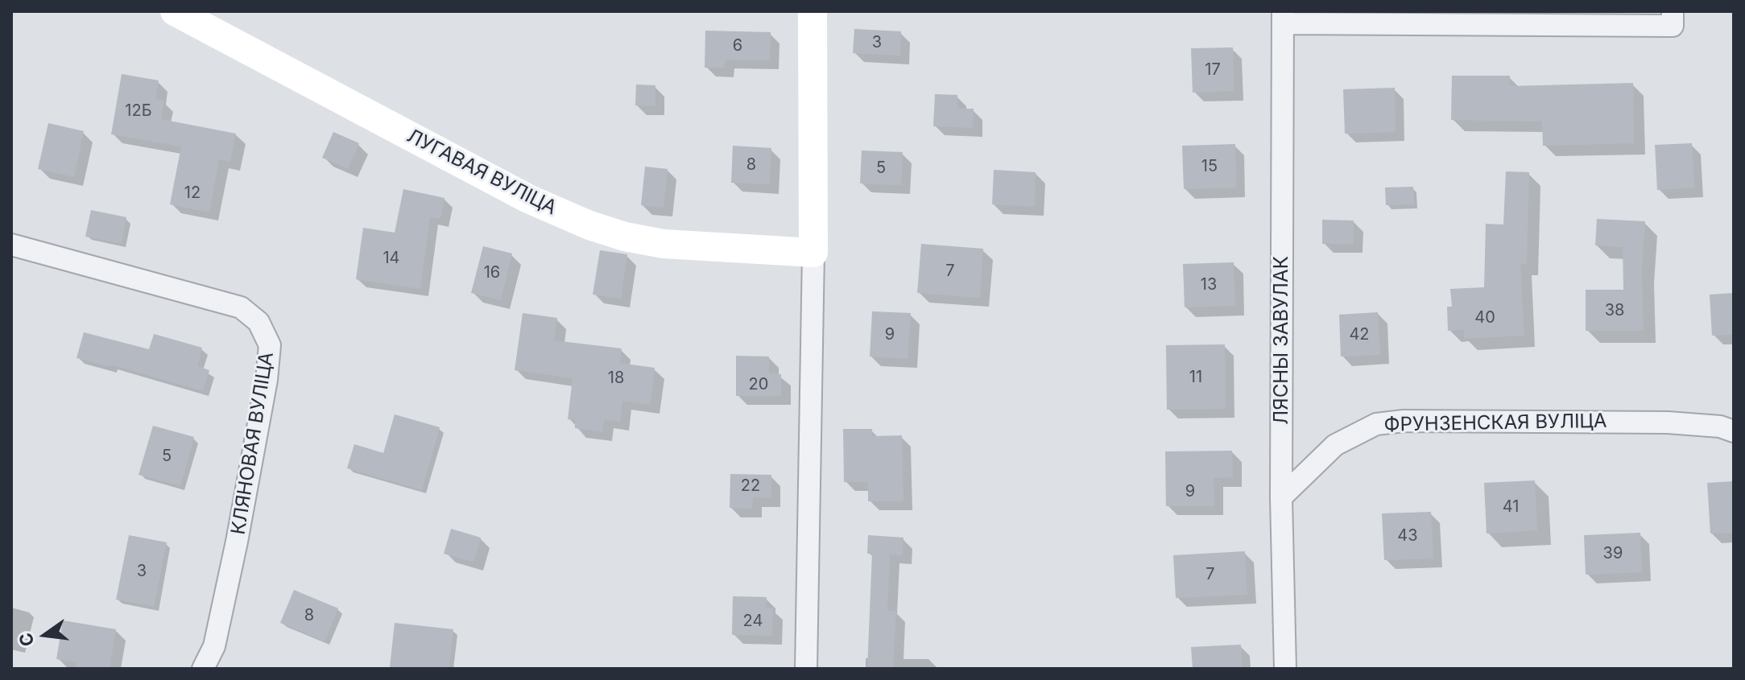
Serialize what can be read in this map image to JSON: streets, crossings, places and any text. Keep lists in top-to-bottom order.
{
  "streets": {
    "street": [
      "ЛУГАВАЯ ВУЛІЦА",
      "ЛЯСНЫ ЗАВУЛАК",
      "ФРУНЗЕНСКАЯ ВУЛІЦА",
      "КЛЯНОВАЯ ВУЛІЦА"
    ]
  },
  "crossings": [
    ["ЛЯСНЫ ЗАВУЛАК", "ФРУНЗЕНСКАЯ ВУЛІЦА"]
  ],
  "house_numbers": [
    "3",
    "6",
    "17",
    "12Б",
    "8",
    "15",
    "5",
    "12",
    "14",
    "7",
    "16",
    "13",
    "38",
    "40",
    "9",
    "42",
    "11",
    "18",
    "20",
    "5",
    "22",
    "9",
    "41",
    "43",
    "39",
    "3",
    "7",
    "8",
    "24"
  ],
  "north": "left"
}
